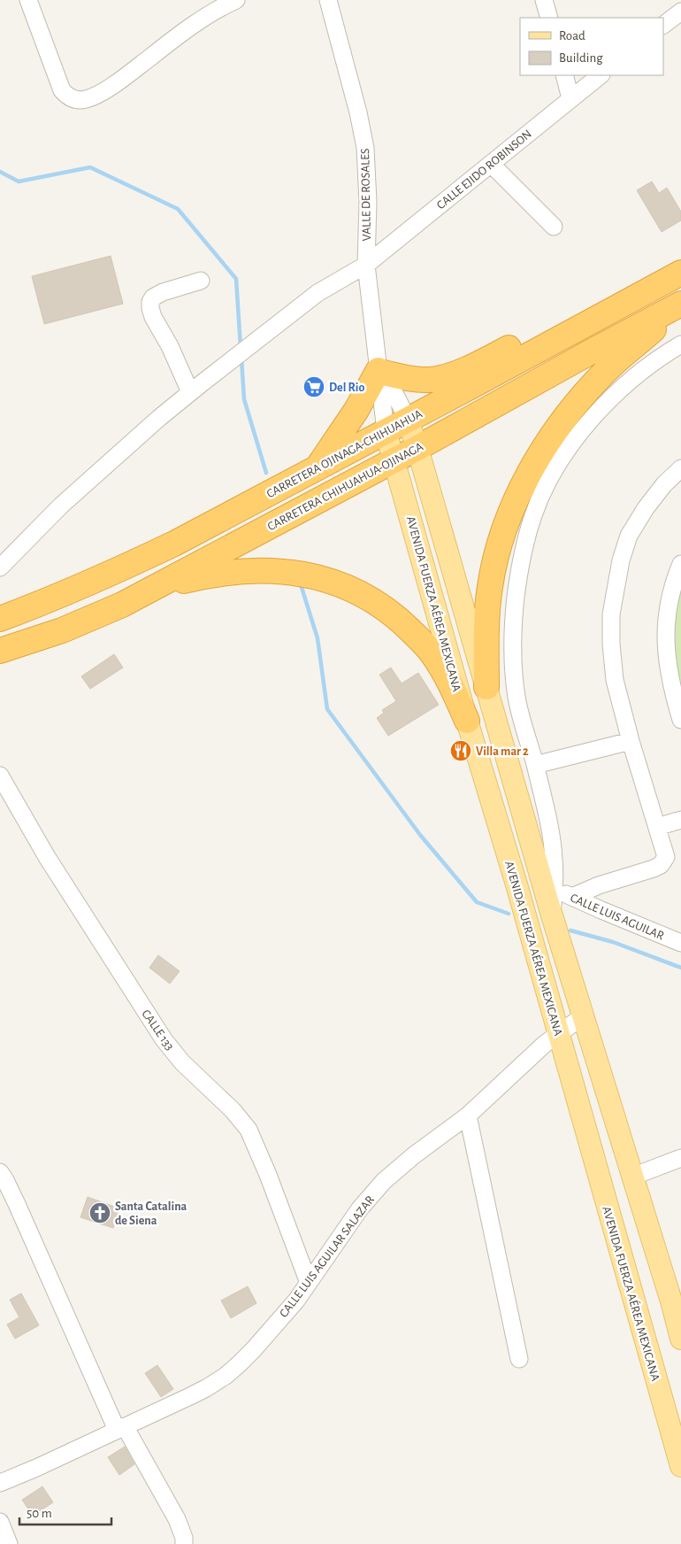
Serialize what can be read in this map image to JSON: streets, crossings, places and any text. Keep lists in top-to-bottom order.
{
  "streets": {
    "highway": ["CARRETERA OJINAGA-CHIHUAHUA", "CARRETERA CHIHUAHUA-OJINAGA"],
    "main road": ["AVENIDA FUERZA AÉREA MEXICANA"],
    "street": [
      "CALLE EJIDO ROBINSON",
      "VALLE DE ROSALES",
      "CALLE LUIS AGUILAR",
      "CALLE 133",
      "CALLE LUIS AGUILAR SALAZAR"
    ]
  },
  "crossings": [
    ["CALLE EJIDO ROBINSON", "VALLE DE ROSALES"],
    ["VALLE DE ROSALES", "CARRETERA OJINAGA-CHIHUAHUA"],
    ["VALLE DE ROSALES", "AVENIDA FUERZA AÉREA MEXICANA"],
    ["CARRETERA OJINAGA-CHIHUAHUA", "AVENIDA FUERZA AÉREA MEXICANA"],
    ["CARRETERA CHIHUAHUA-OJINAGA", "AVENIDA FUERZA AÉREA MEXICANA"],
    ["AVENIDA FUERZA AÉREA MEXICANA", "CALLE LUIS AGUILAR SALAZAR"],
    ["CALLE 133", "CALLE LUIS AGUILAR SALAZAR"]
  ],
  "places": {
    "supermarket": ["Del Rio"],
    "restaurant": ["Villa mar 2"],
    "church": ["Santa Catalina de Siena"]
  },
  "legend": ["Road", "Building"],
  "scale_bar": "50 m"
}
